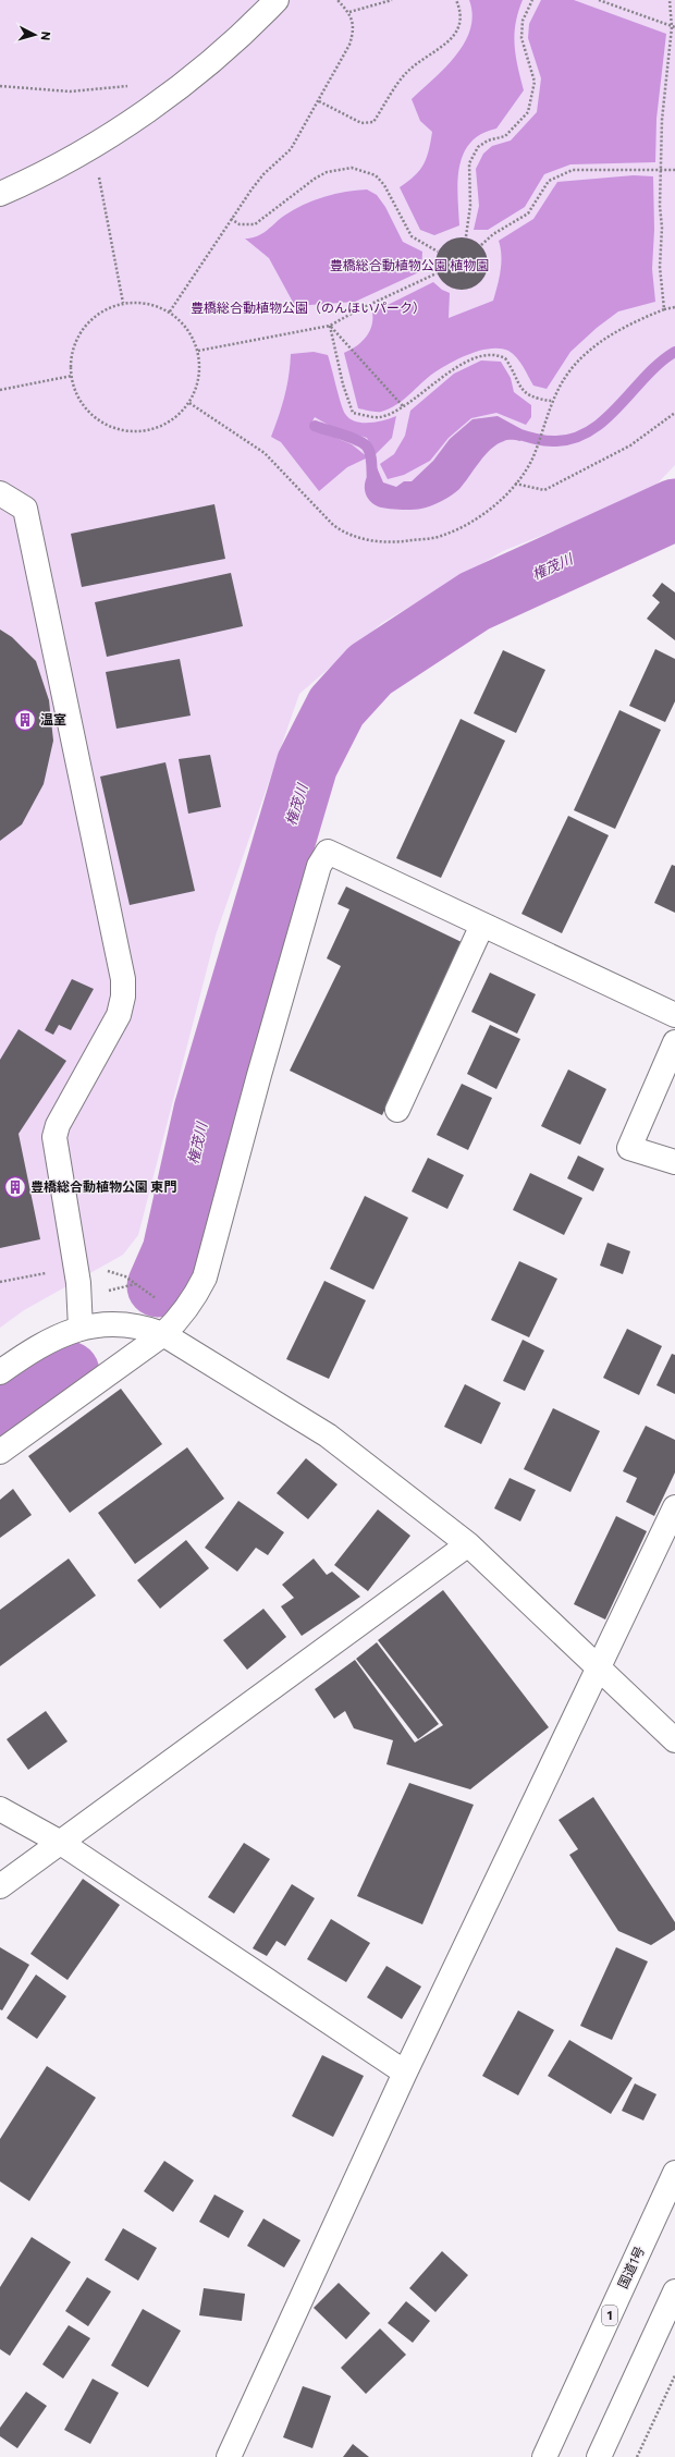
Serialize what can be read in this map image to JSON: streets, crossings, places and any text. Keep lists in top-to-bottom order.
{
  "streets": {
    "main road": ["国道1号", "1"]
  },
  "water": ["権茂川"],
  "parks": ["豊橋総合動植物公園 植物園", "豊橋総合動植物公園（のんほいパーク）"],
  "places": {
    "building": ["温室", "豊橋総合動植物公園 東門"]
  },
  "north": "right"
}
